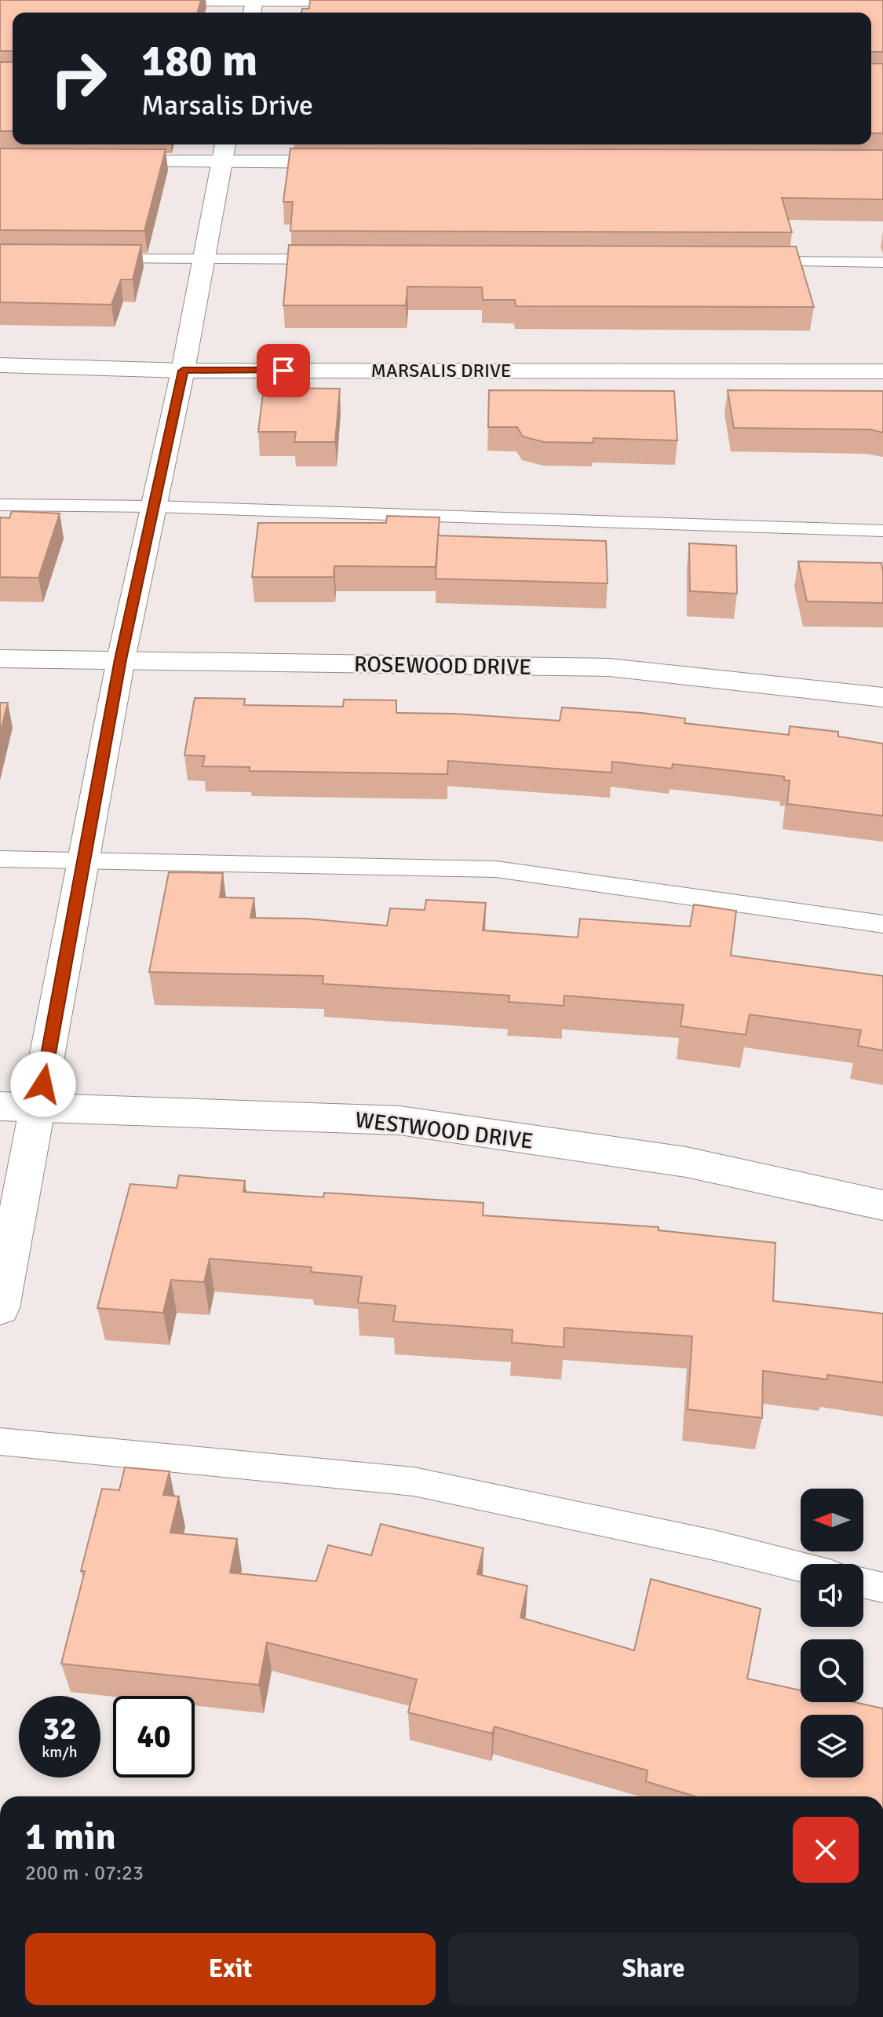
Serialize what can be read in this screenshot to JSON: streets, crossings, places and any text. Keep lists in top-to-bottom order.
{
  "streets": {
    "street": ["MARSALIS DRIVE", "ROSEWOOD DRIVE", "WESTWOOD DRIVE"]
  },
  "north": "left",
  "page": {
    "turn": ["180 m", "Marsalis Drive"],
    "speed": "32 km/h",
    "limit": "40",
    "heading": ["1 min", "200 m · 07:23"],
    "buttons": ["Exit", "Share"]
  }
}
